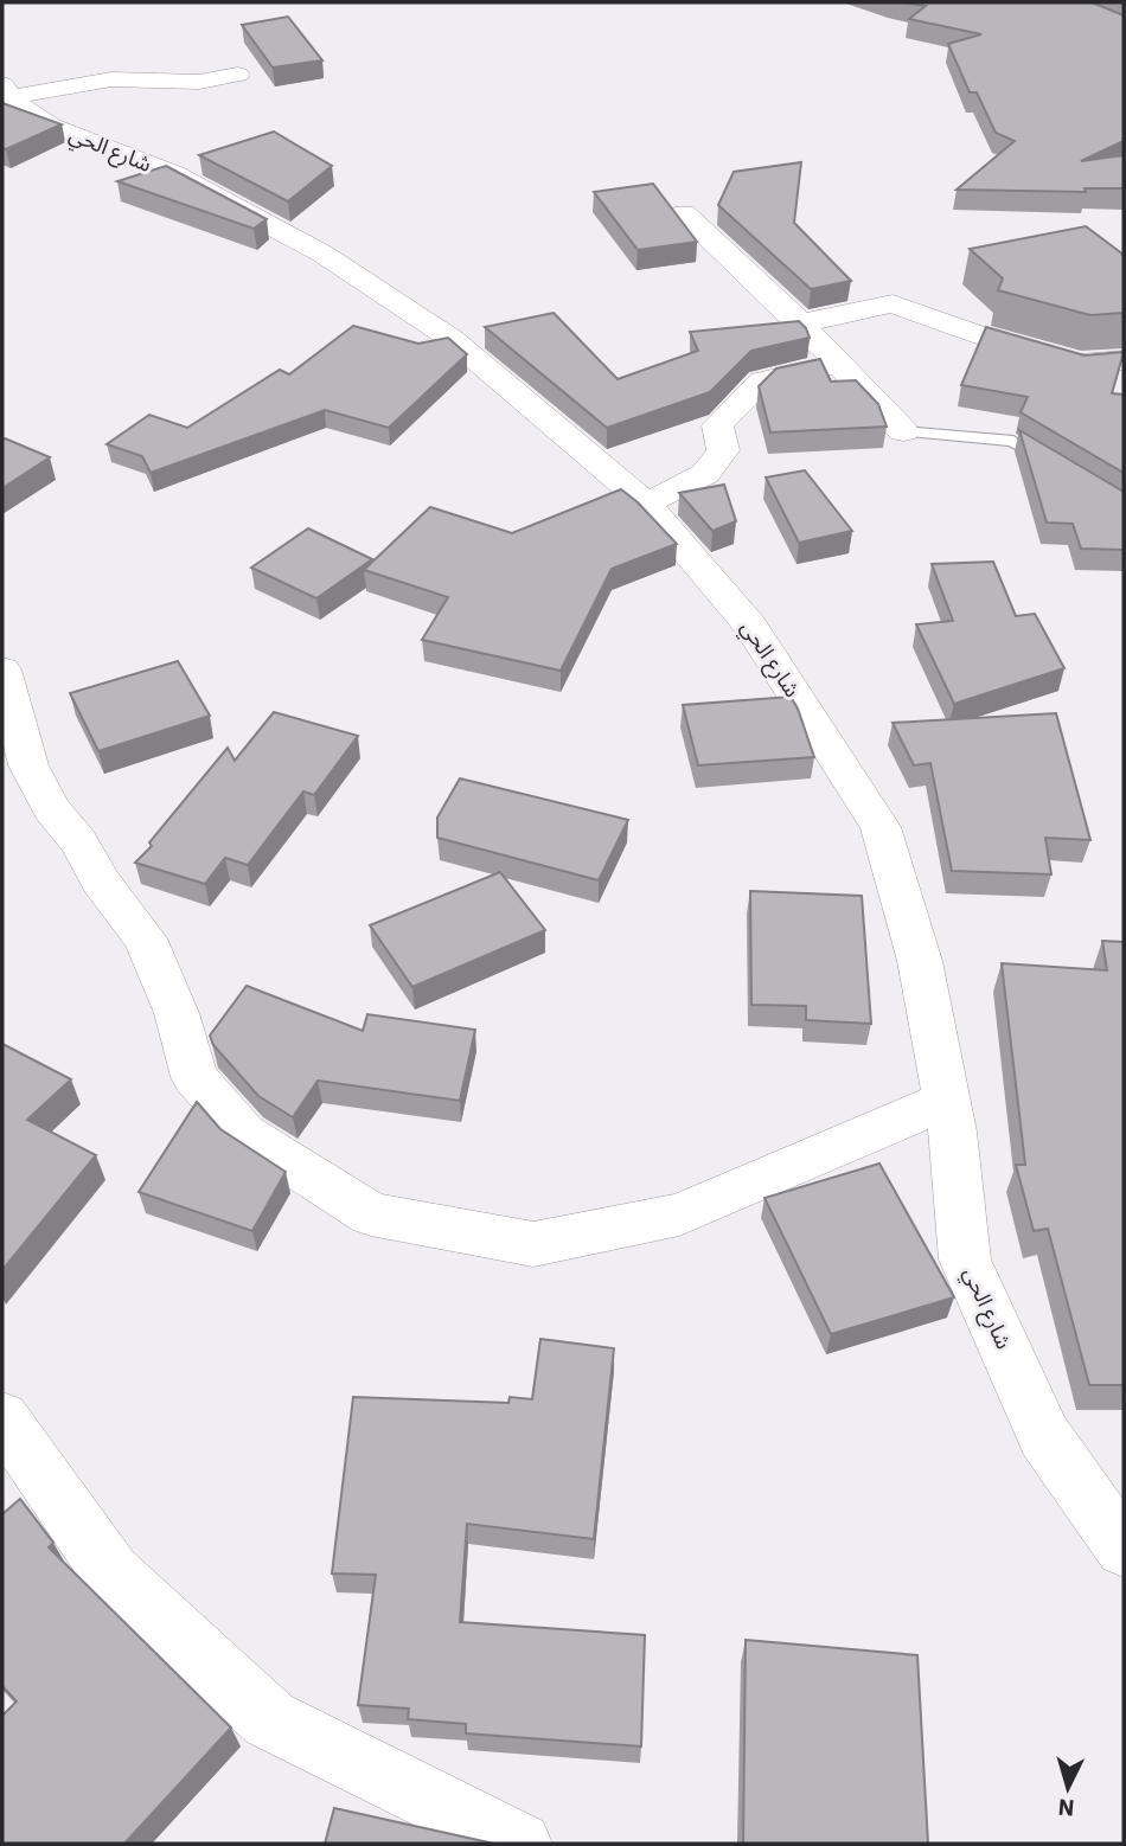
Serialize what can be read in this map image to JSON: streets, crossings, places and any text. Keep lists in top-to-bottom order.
{
  "streets": {
    "street": ["شارع الحي"]
  },
  "north": "bottom"
}
